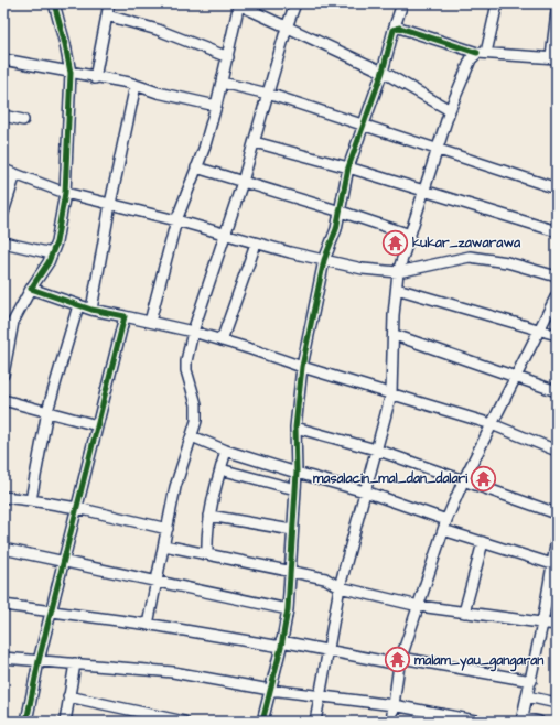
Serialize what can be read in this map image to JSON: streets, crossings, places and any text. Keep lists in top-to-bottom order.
{
  "places": {
    "temple": ["kukar_zawarawa", "masalacin_mal_dan_dalari", "malam_yau_gangaran"]
  }
}
